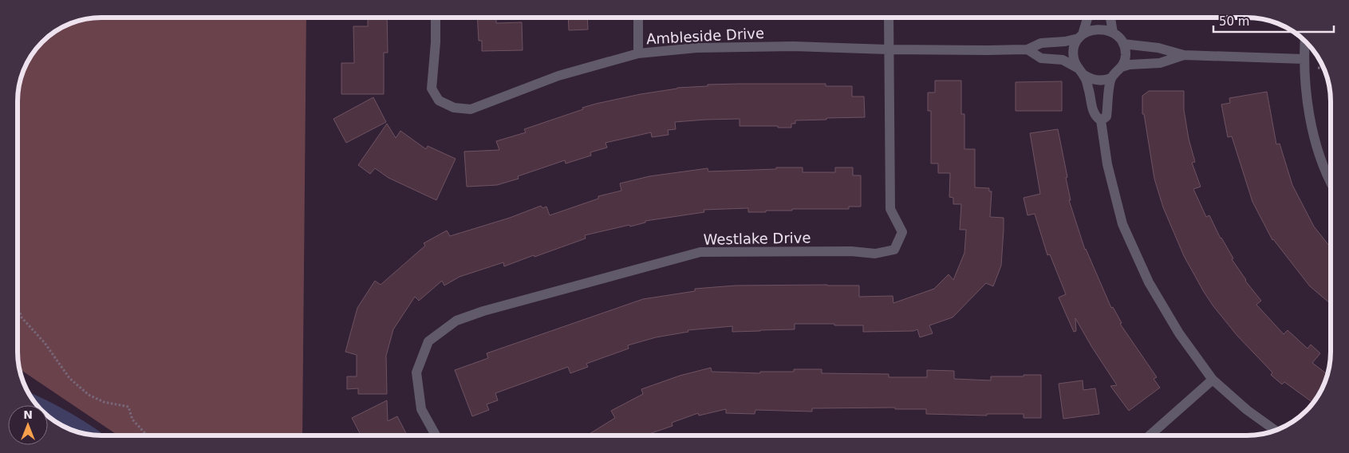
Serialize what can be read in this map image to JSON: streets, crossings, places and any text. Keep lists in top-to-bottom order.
{
  "streets": {
    "street": ["Ambleside Drive", "Westlake Drive"]
  },
  "crossings": [
    ["Ambleside Drive", "Westlake Drive"]
  ],
  "scale_bar": "50 m",
  "north": "top"
}
